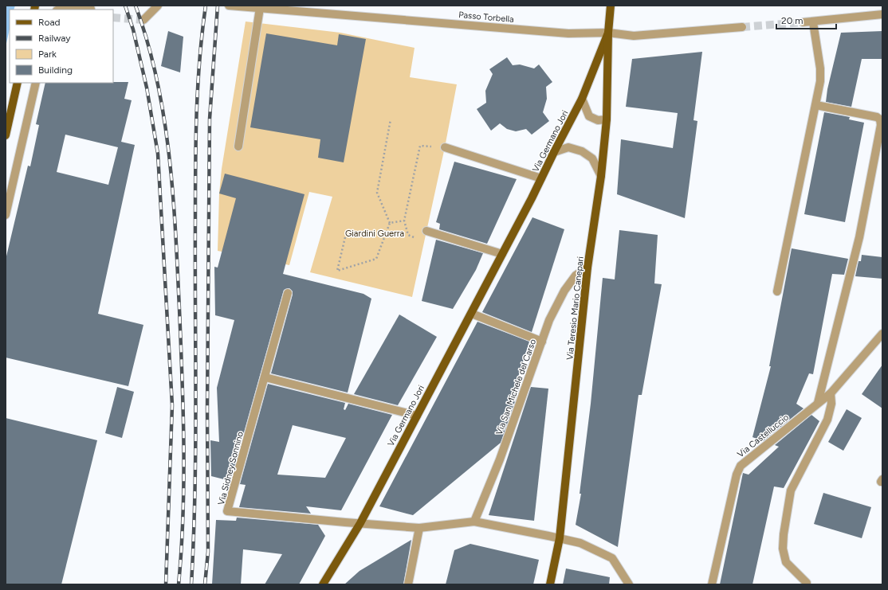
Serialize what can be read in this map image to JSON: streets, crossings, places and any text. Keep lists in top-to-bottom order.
{
  "streets": {
    "main road": ["Via Germano Jori", "Via Teresio Mario Canepari"],
    "street": [
      "Passo Torbella",
      "Via San Michele del Carso",
      "Via Castelluccio",
      "Via Sidney Sonnino"
    ]
  },
  "crossings": [
    ["Passo Torbella", "Via Germano Jori"],
    ["Passo Torbella", "Via Teresio Mario Canepari"],
    ["Via Germano Jori", "Via Teresio Mario Canepari"],
    ["Via Germano Jori", "Via Sidney Sonnino"],
    ["Via Teresio Mario Canepari", "Via San Michele del Carso"]
  ],
  "parks": ["Giardini Guerra"],
  "legend": [
    "Road",
    "Railway",
    "Park",
    "Building"
  ],
  "scale_bar": "20 m"
}
